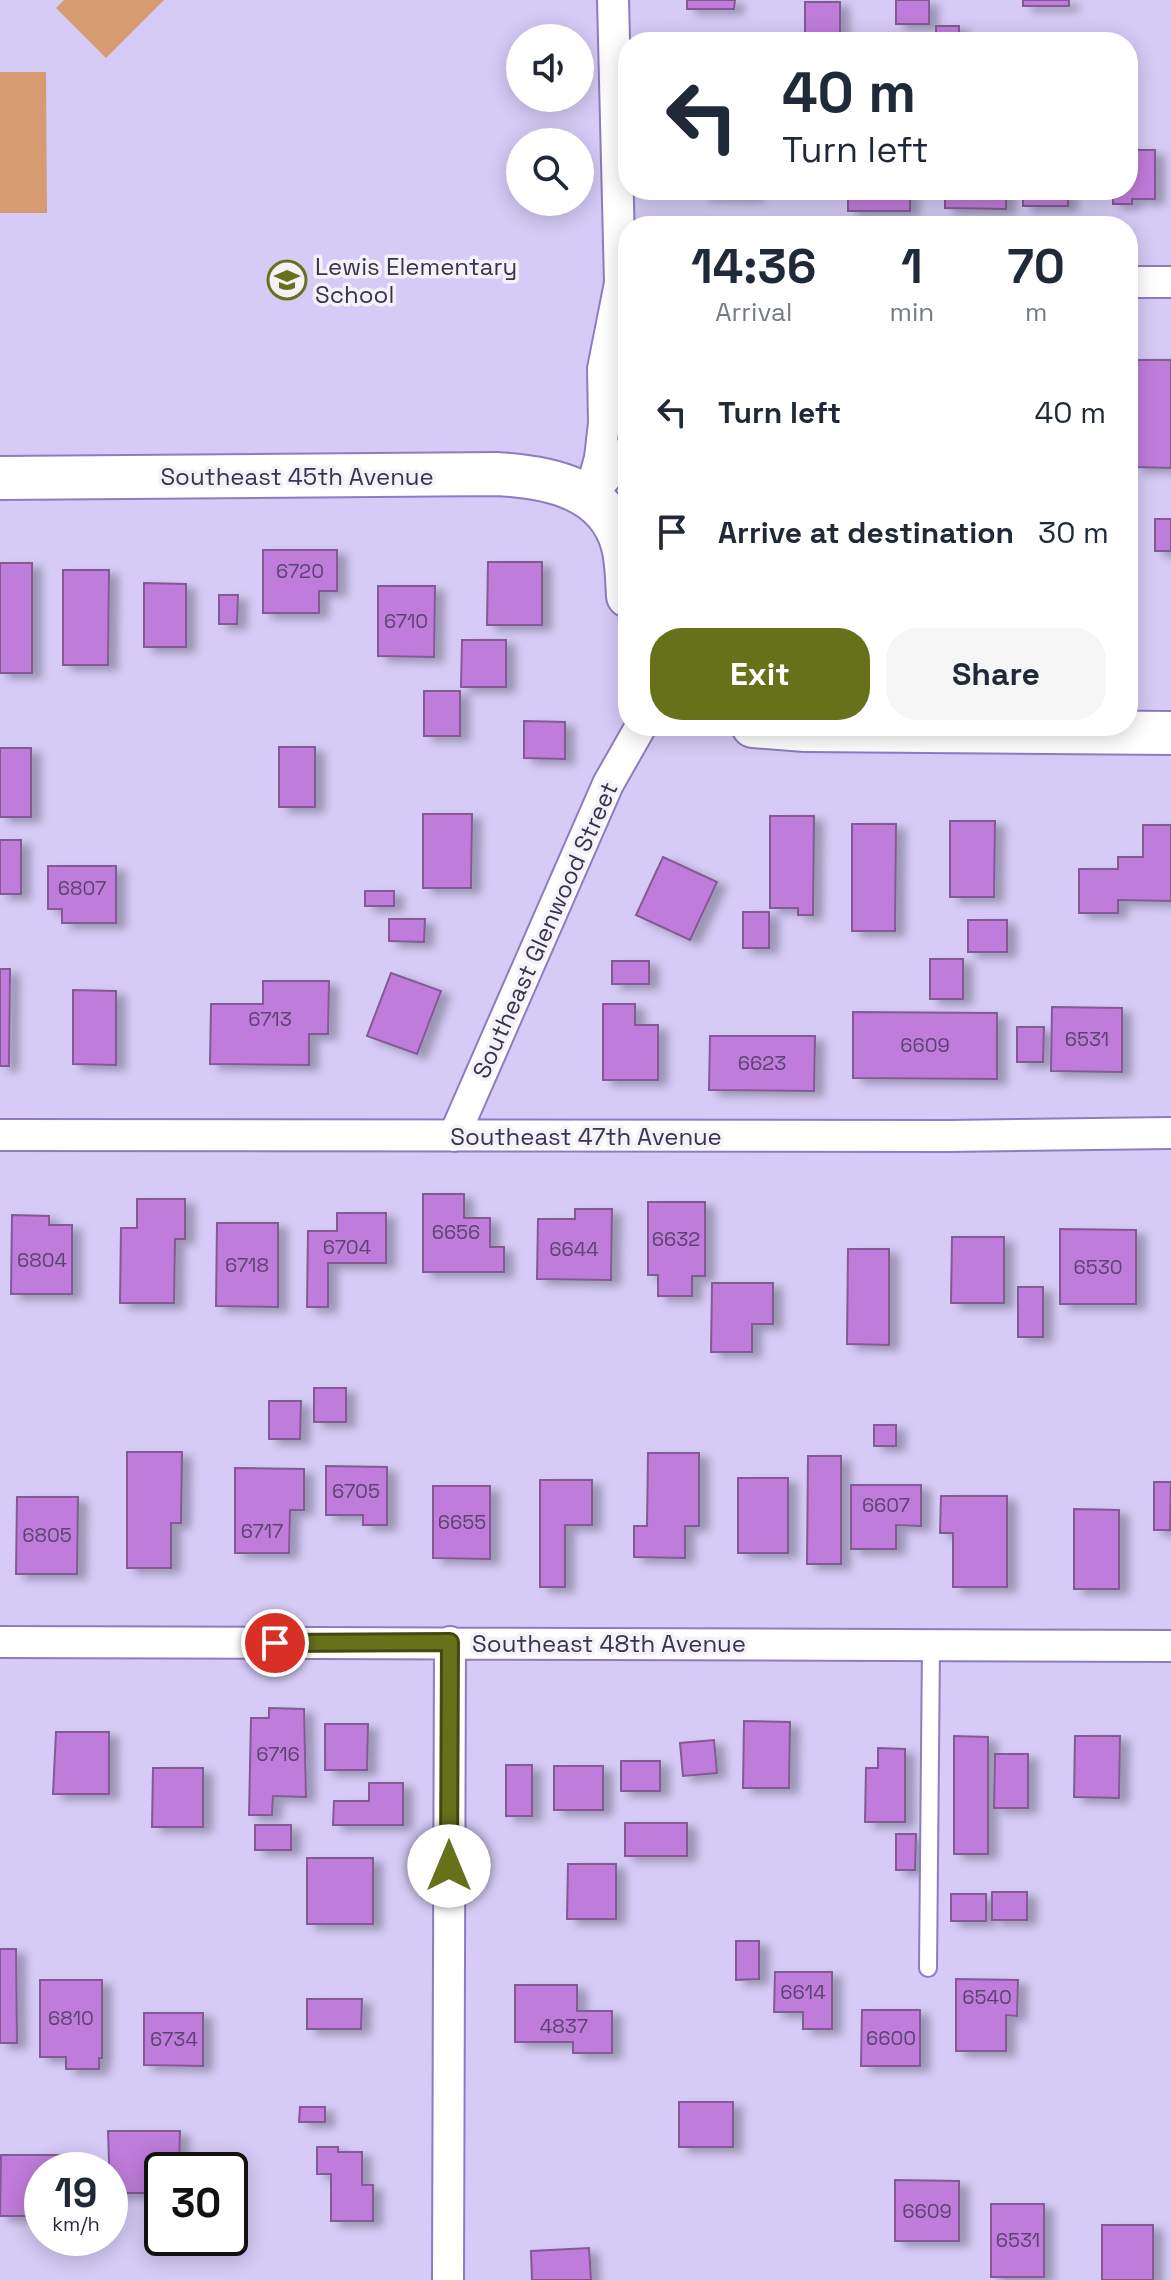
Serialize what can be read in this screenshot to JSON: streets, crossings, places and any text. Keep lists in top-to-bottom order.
{
  "streets": {
    "street": [
      "Southeast 45th Avenue",
      "Southeast Glenwood Street",
      "Southeast 47th Avenue",
      "Southeast 48th Avenue"
    ]
  },
  "crossings": [
    ["Southeast Glenwood Street", "Southeast 47th Avenue"]
  ],
  "places": {
    "school or university": ["Lewis Elementary School"]
  },
  "house_numbers": [
    "6720",
    "6710",
    "6807",
    "6713",
    "6531",
    "6609",
    "6623",
    "6656",
    "6632",
    "6704",
    "6644",
    "6804",
    "6718",
    "6530",
    "6705",
    "6607",
    "6655",
    "6717",
    "6805",
    "6716",
    "6614",
    "6540",
    "6810",
    "4837",
    "6600",
    "6734",
    "6609",
    "6531"
  ],
  "page": {
    "turn": ["40 m", "Turn left"],
    "eta": [
      "14:36",
      "Arrival",
      "1",
      "min",
      "70",
      "m"
    ],
    "list": [
      {
        "name": "Turn left",
        "value": "40 m"
      },
      {
        "name": "Arrive at destination",
        "value": "30 m"
      }
    ],
    "buttons": ["Exit", "Share"],
    "speed": "19 km/h",
    "limit": "30"
  }
}
